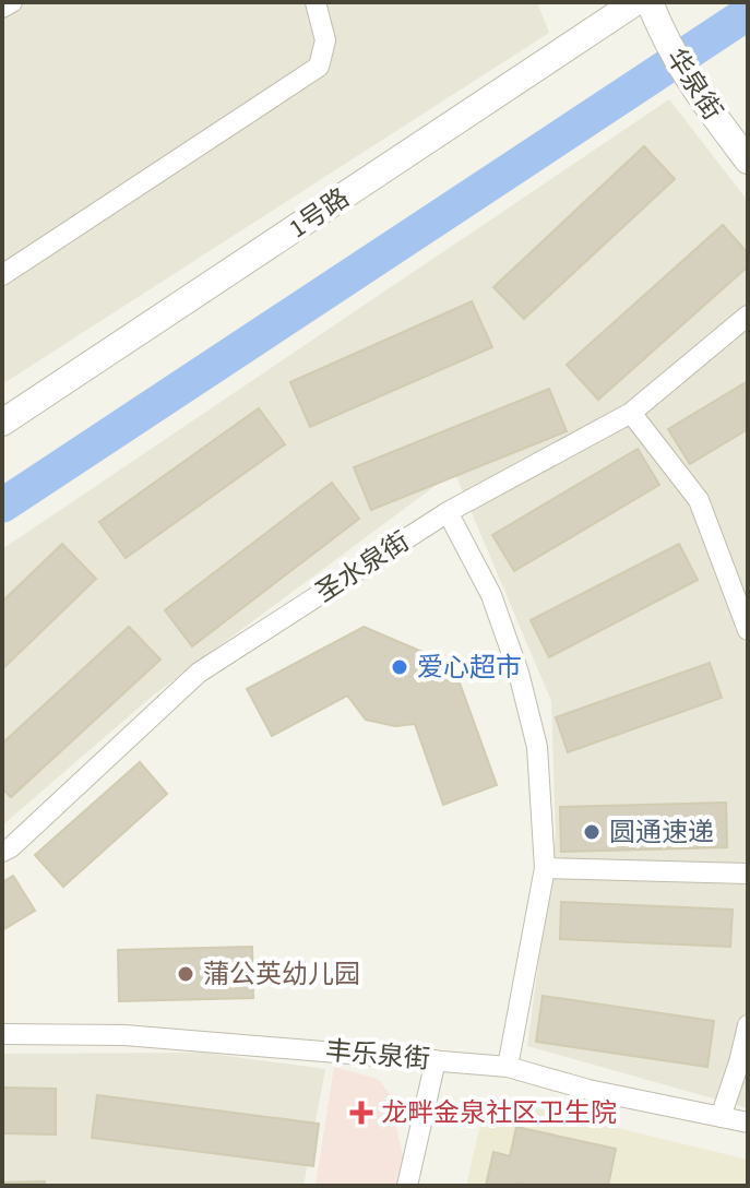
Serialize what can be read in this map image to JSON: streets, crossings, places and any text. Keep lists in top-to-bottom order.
{
  "streets": {
    "street": [
      "华泉街",
      "1号路",
      "圣水泉街",
      "丰乐泉街"
    ]
  },
  "places": {
    "other": ["爱心超市", "圆通速递", "蒲公英幼儿园"],
    "health": ["龙畔金泉社区卫生院"]
  }
}
